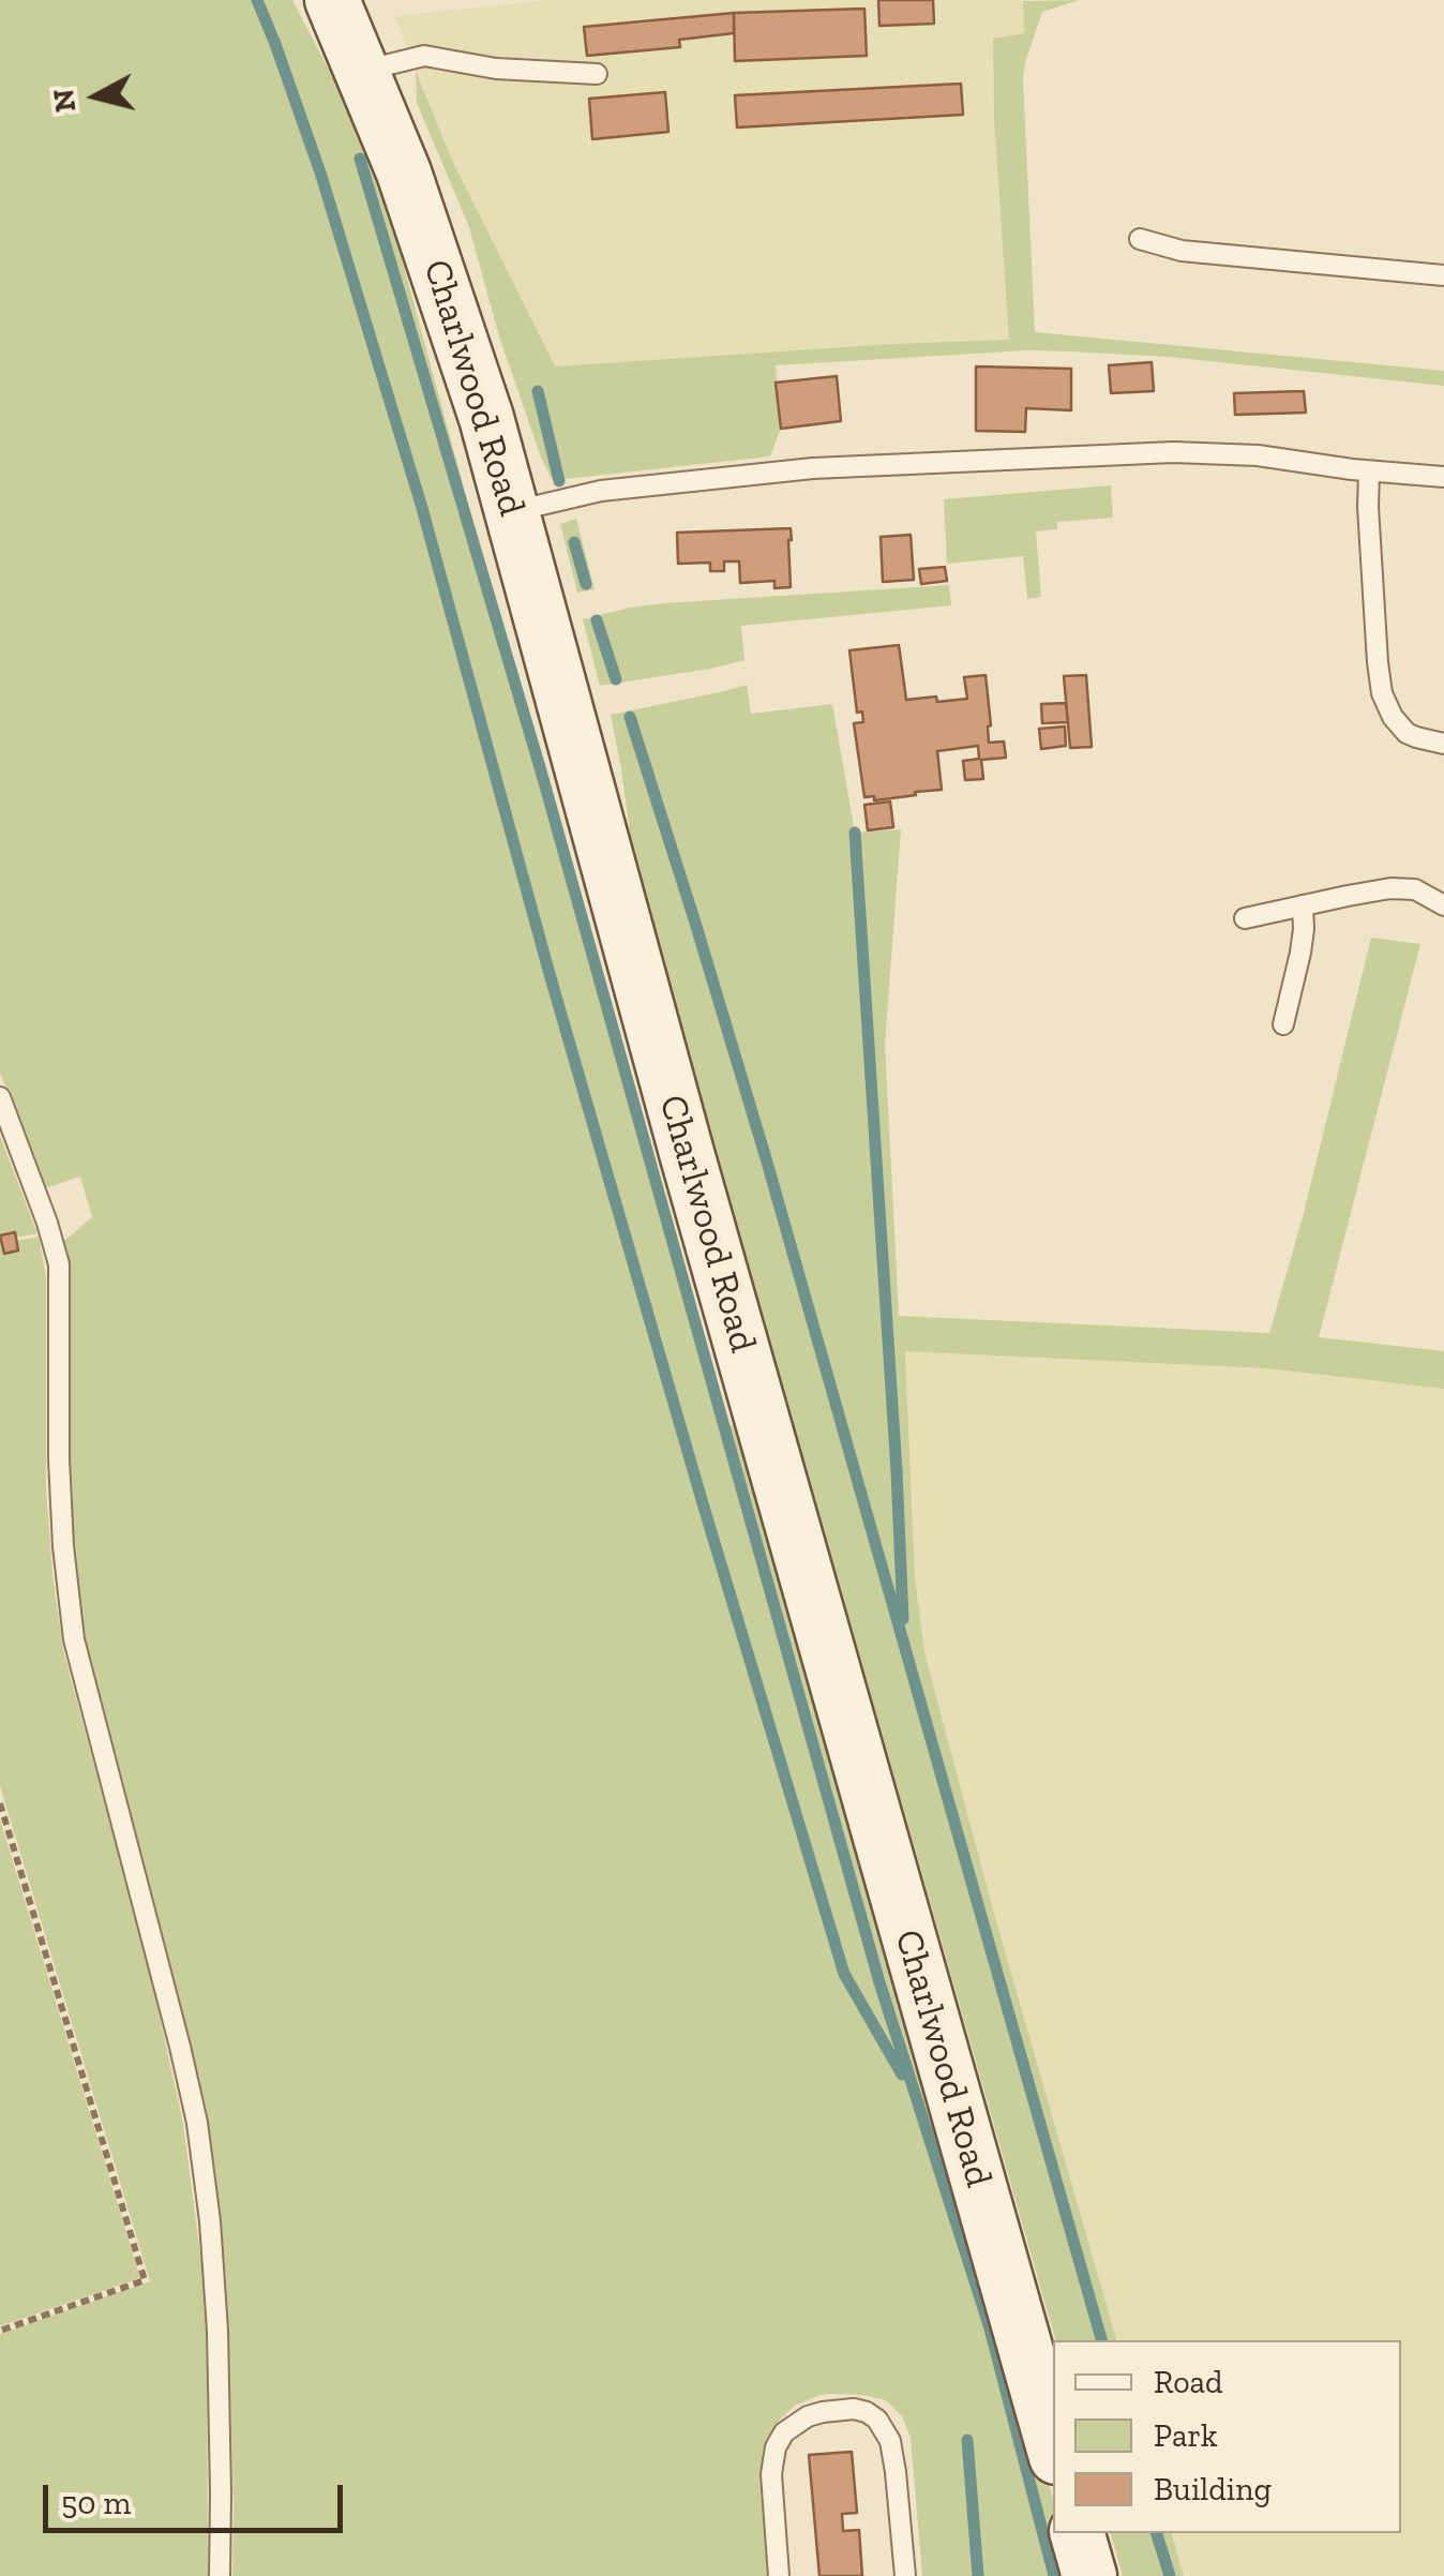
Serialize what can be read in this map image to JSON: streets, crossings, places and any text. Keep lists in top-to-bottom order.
{
  "streets": {
    "street": ["Charlwood Road"]
  },
  "legend": ["Road", "Park", "Building"],
  "scale_bar": "50 m",
  "north": "left"
}
